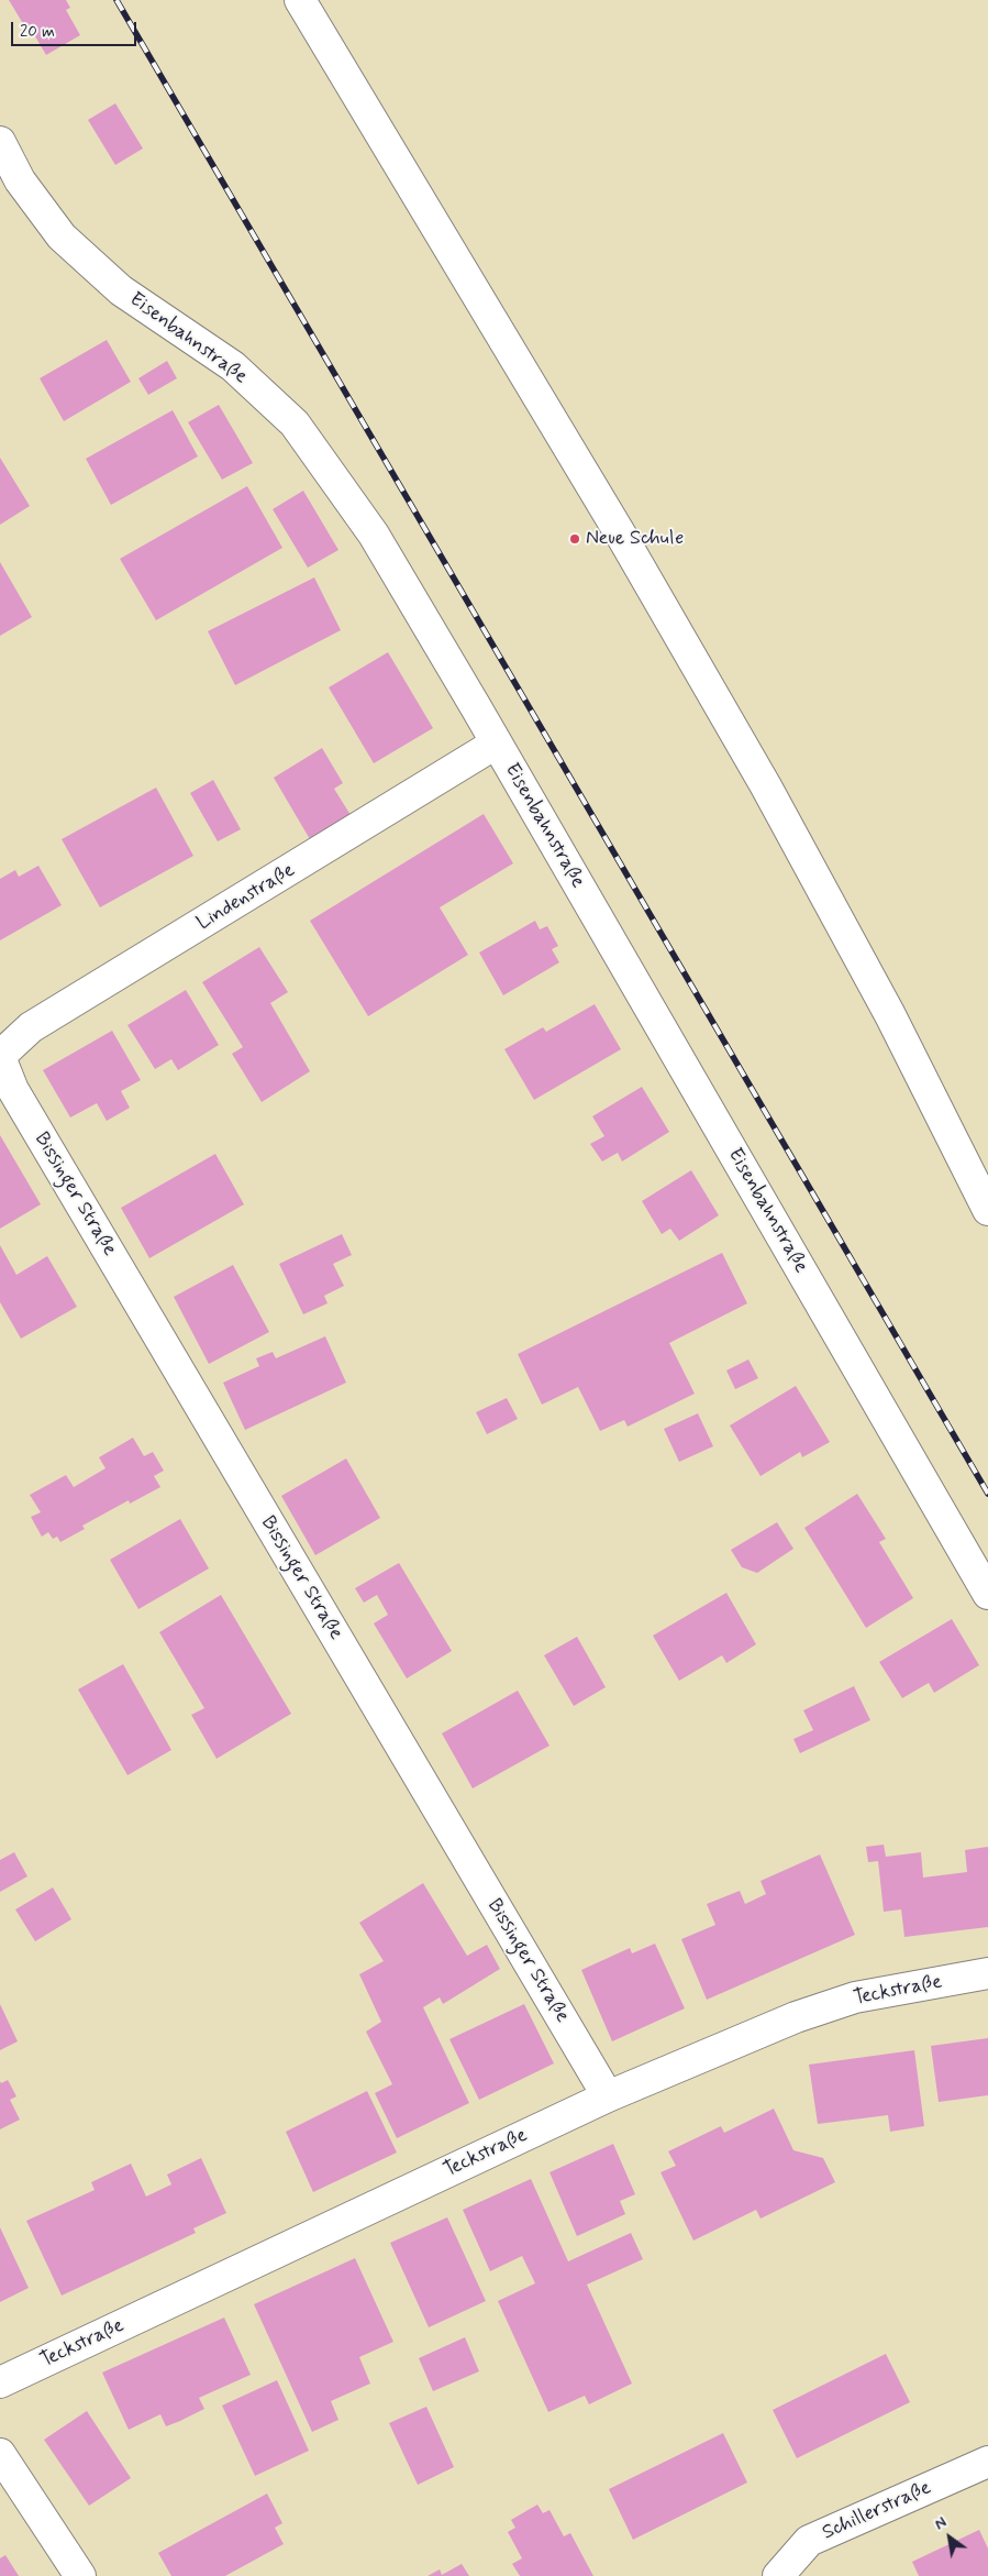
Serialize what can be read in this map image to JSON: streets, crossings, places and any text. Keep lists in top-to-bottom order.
{
  "streets": {
    "street": [
      "Eisenbahnstraße",
      "Lindenstraße",
      "Bissinger Straße",
      "Teckstraße",
      "Schillerstraße"
    ]
  },
  "crossings": [
    ["Eisenbahnstraße", "Lindenstraße"],
    ["Lindenstraße", "Bissinger Straße"],
    ["Bissinger Straße", "Teckstraße"]
  ],
  "places": ["Neue Schule"],
  "scale_bar": "20 m",
  "north": "top left"
}
